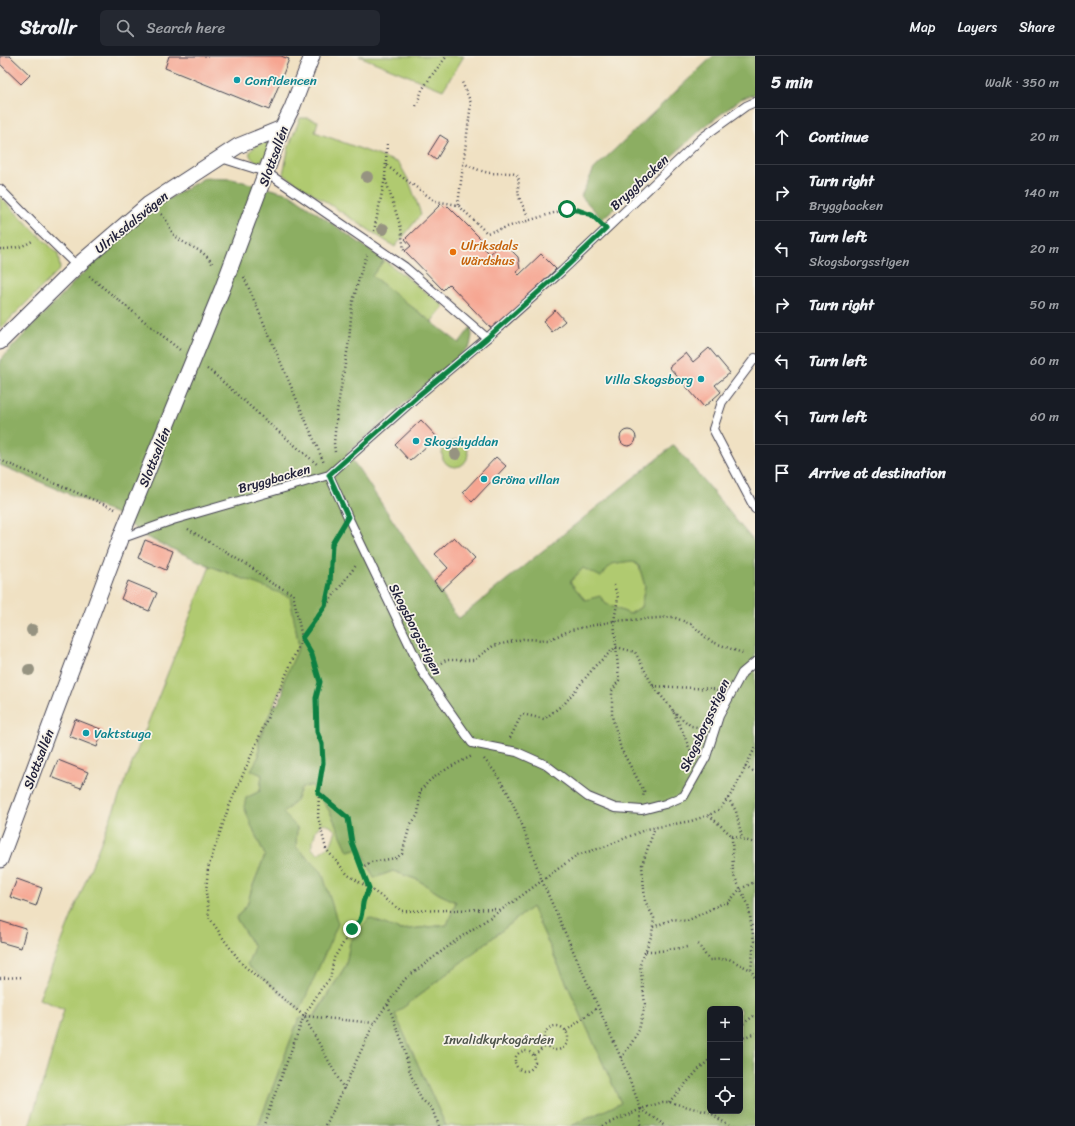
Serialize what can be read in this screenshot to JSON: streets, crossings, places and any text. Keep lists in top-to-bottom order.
{
  "streets": {
    "street": ["Slottsallén", "Ulriksdalsvägen"],
    "lane": ["Bryggbacken", "Skogsborgsstigen"]
  },
  "crossings": [
    ["Slottsallén", "Bryggbacken"],
    ["Slottsallén", "Ulriksdalsvägen"],
    ["Bryggbacken", "Skogsborgsstigen"]
  ],
  "parks": ["Invalidkyrkogården"],
  "places": [
    "Confidencen",
    "Ulriksdals Wärdshus",
    "Villa Skogsborg",
    "Skogshyddan",
    "Gröna villan",
    "Vaktstuga"
  ],
  "page": {
    "header": "Strollr",
    "search": "Search here",
    "nav": ["Map", "Layers", "Share"],
    "heading": ["5 min", "Walk · 350 m"],
    "list": [
      ["Continue", "20 m"],
      ["Turn right", "Bryggbacken", "140 m"],
      ["Turn left", "Skogsborgsstigen", "20 m"],
      ["Turn right", "50 m"],
      ["Turn left", "60 m"],
      ["Turn left", "60 m"],
      "Arrive at destination"
    ],
    "map_buttons": ["+", "−"]
  }
}
